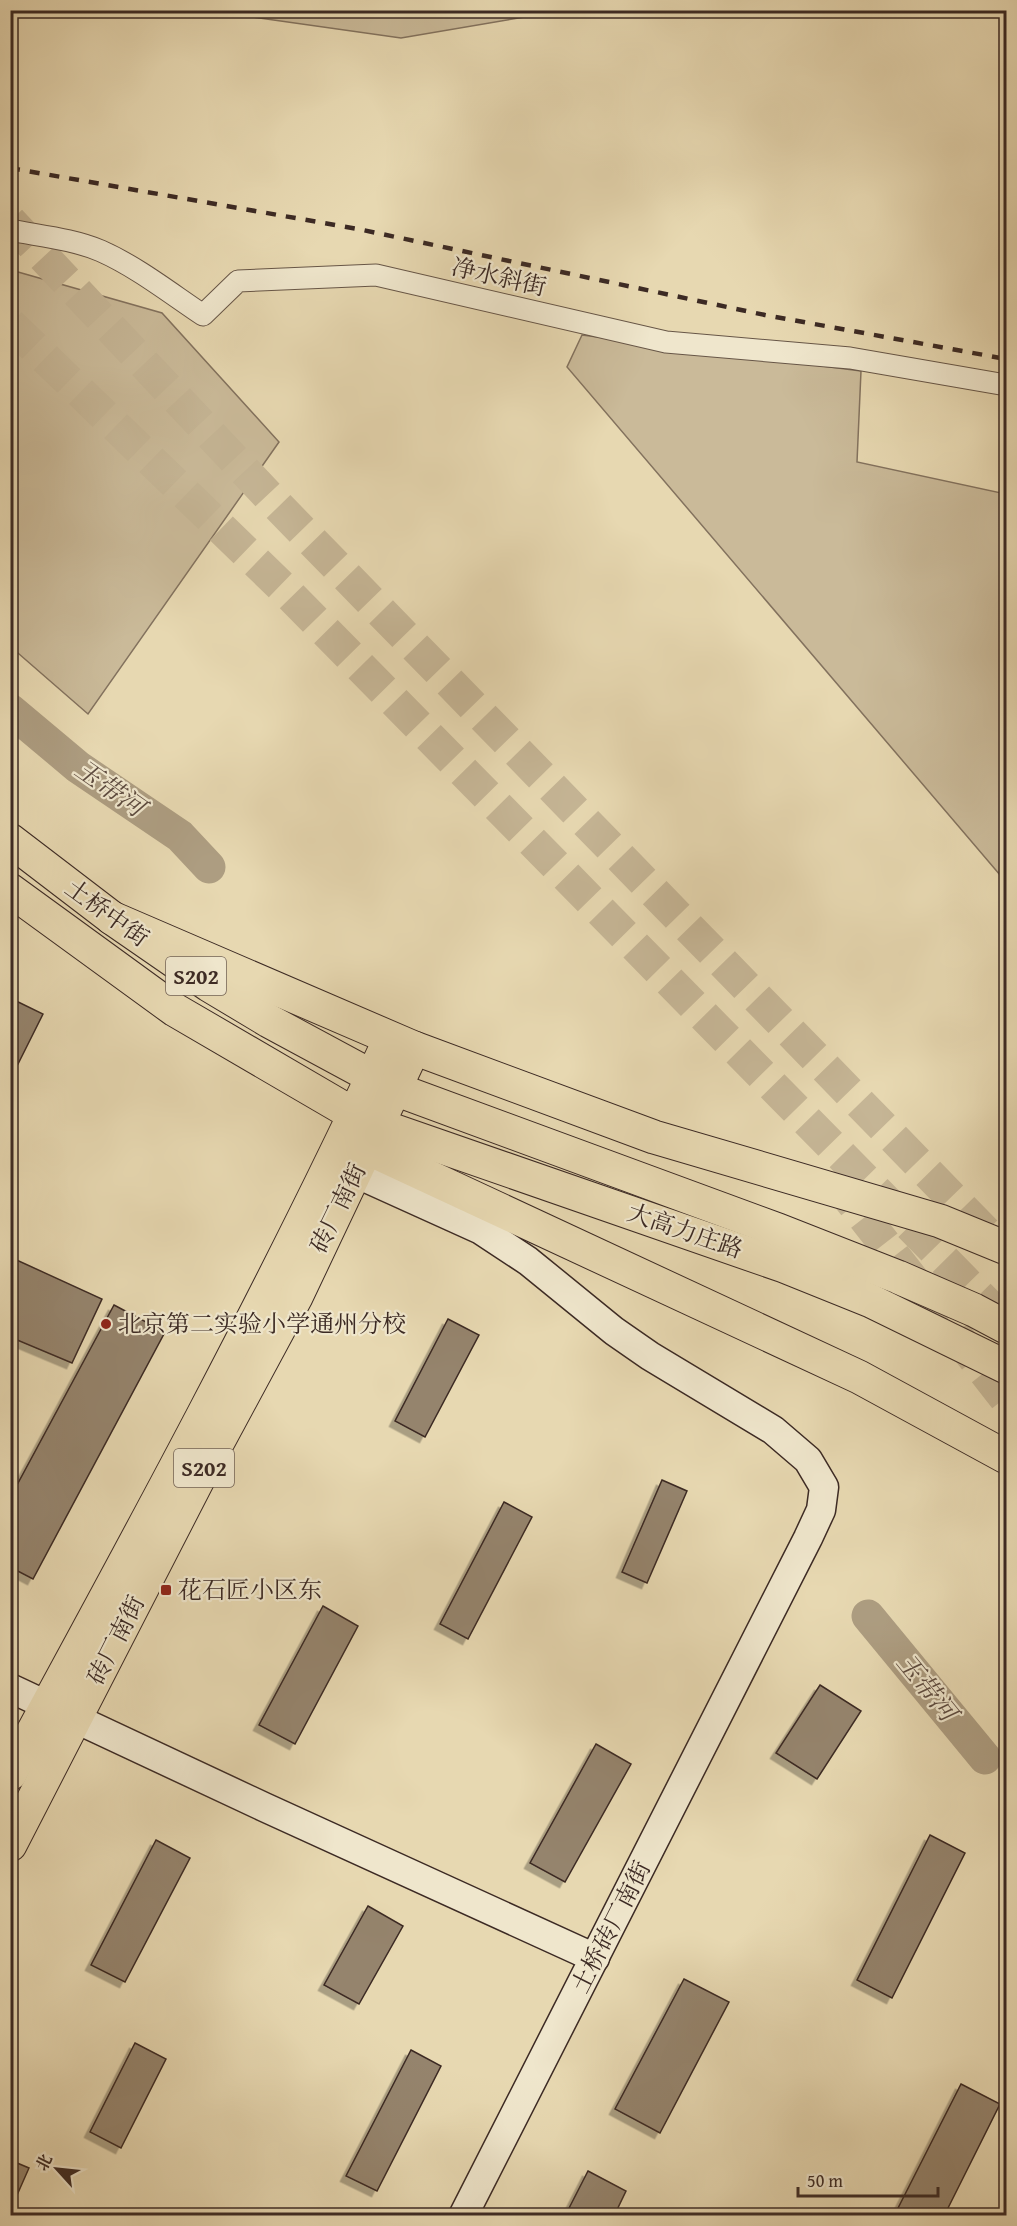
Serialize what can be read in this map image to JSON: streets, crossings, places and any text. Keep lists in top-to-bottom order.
{
  "streets": {
    "main road": [
      "土桥中街",
      "S202",
      "砖厂南街",
      "大高力庄路"
    ],
    "street": ["净水斜街", "土桥砖厂南街"]
  },
  "crossings": [
    ["土桥中街", "砖厂南街"],
    ["土桥中街", "大高力庄路"],
    ["砖厂南街", "大高力庄路"],
    ["砖厂南街", "土桥砖厂南街"],
    ["大高力庄路", "土桥砖厂南街"]
  ],
  "water": ["玉带河"],
  "places": {
    "other": ["北京第二实验小学通州分校"],
    "transit": ["花石匠小区东"]
  },
  "scale_bar": "50 m",
  "north": "top left"
}
